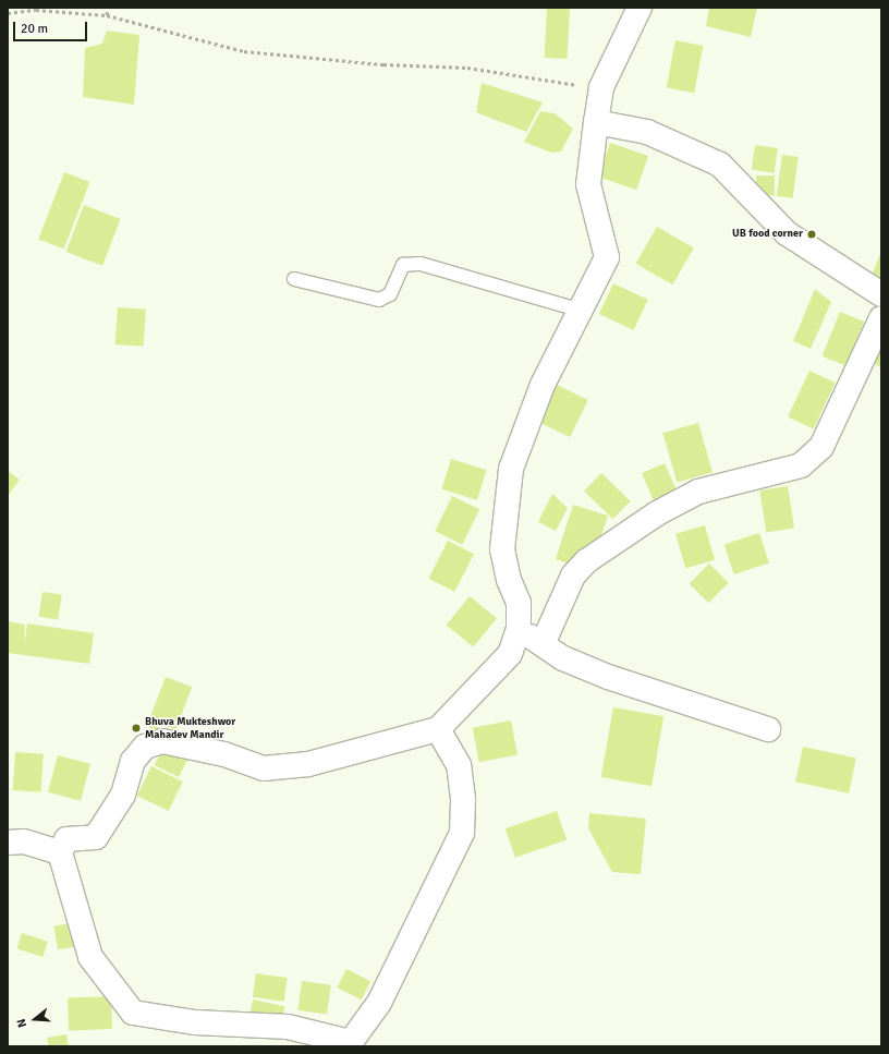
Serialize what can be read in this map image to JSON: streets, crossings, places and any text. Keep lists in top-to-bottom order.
{
  "places": ["UB food corner", "Bhuva Mukteshwor Mahadev Mandir"],
  "scale_bar": "20 m",
  "north": "left"
}
